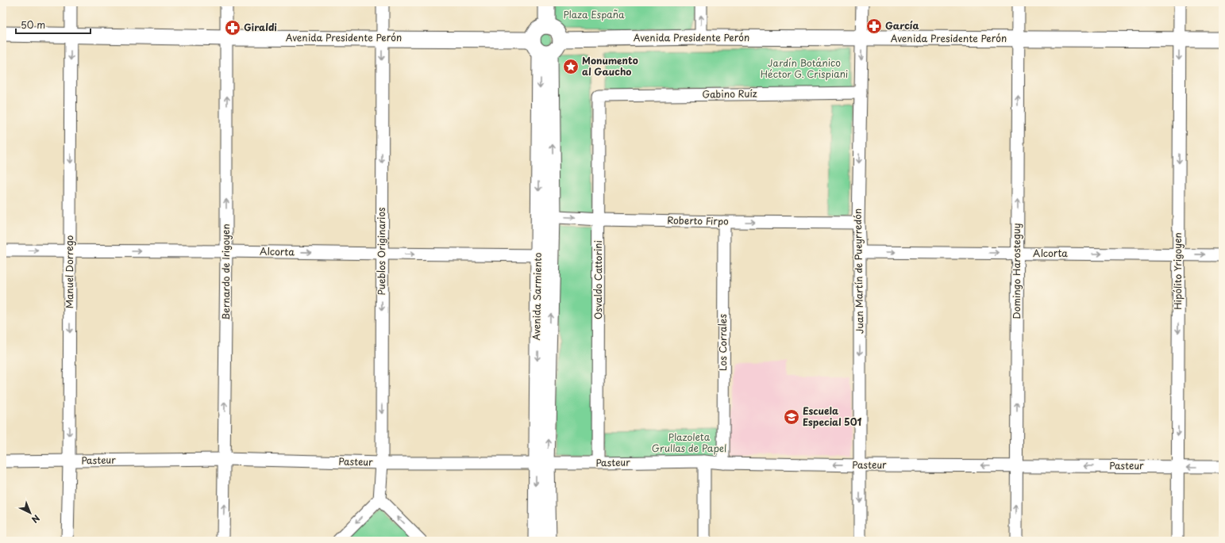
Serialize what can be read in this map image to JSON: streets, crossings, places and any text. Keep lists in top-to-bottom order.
{
  "streets": {
    "main road": ["Avenida Presidente Perón", "Avenida Sarmiento"],
    "street": [
      "Gabino Ruíz",
      "Roberto Firpo",
      "Pueblos Originarios",
      "Alcorta",
      "Juan Martín de Pueyrredón",
      "Domingo Harosteguy",
      "Hipólito Yrigoyen",
      "Manuel Dorrego",
      "Bernardo de Irigoyen",
      "Osvaldo Cattorini",
      "Los Corrales",
      "Pasteur"
    ]
  },
  "crossings": [
    ["Avenida Presidente Perón", "Pueblos Originarios"],
    ["Avenida Presidente Perón", "Juan Martín de Pueyrredón"],
    ["Avenida Presidente Perón", "Domingo Harosteguy"],
    ["Avenida Presidente Perón", "Hipólito Yrigoyen"],
    ["Avenida Presidente Perón", "Manuel Dorrego"],
    ["Avenida Presidente Perón", "Bernardo de Irigoyen"],
    ["Avenida Presidente Perón", "Avenida Sarmiento"],
    ["Gabino Ruíz", "Juan Martín de Pueyrredón"],
    ["Gabino Ruíz", "Osvaldo Cattorini"],
    ["Roberto Firpo", "Juan Martín de Pueyrredón"],
    ["Roberto Firpo", "Osvaldo Cattorini"],
    ["Roberto Firpo", "Avenida Sarmiento"],
    ["Roberto Firpo", "Los Corrales"],
    ["Pueblos Originarios", "Alcorta"],
    ["Pueblos Originarios", "Pasteur"],
    ["Alcorta", "Juan Martín de Pueyrredón"],
    ["Alcorta", "Domingo Harosteguy"],
    ["Alcorta", "Hipólito Yrigoyen"],
    ["Alcorta", "Manuel Dorrego"],
    ["Alcorta", "Bernardo de Irigoyen"],
    ["Alcorta", "Avenida Sarmiento"],
    ["Juan Martín de Pueyrredón", "Pasteur"],
    ["Domingo Harosteguy", "Pasteur"],
    ["Hipólito Yrigoyen", "Pasteur"],
    ["Manuel Dorrego", "Pasteur"],
    ["Bernardo de Irigoyen", "Pasteur"],
    ["Osvaldo Cattorini", "Pasteur"],
    ["Avenida Sarmiento", "Pasteur"],
    ["Los Corrales", "Pasteur"]
  ],
  "one_way": [
    "Roberto Firpo",
    "Pueblos Originarios",
    "Alcorta",
    "Juan Martín de Pueyrredón",
    "Domingo Harosteguy",
    "Hipólito Yrigoyen",
    "Manuel Dorrego",
    "Bernardo de Irigoyen",
    "Pasteur"
  ],
  "parks": ["Plaza España", "Jardín Botánico Héctor G. Crispiani", "Plazoleta Grullas de Papel"],
  "places": {
    "pharmacy": ["García", "Giraldi"],
    "place": ["Monumento al Gaucho"],
    "school or university": ["Escuela Especial 501"]
  },
  "scale_bar": "50 m",
  "north": "bottom right"
}
